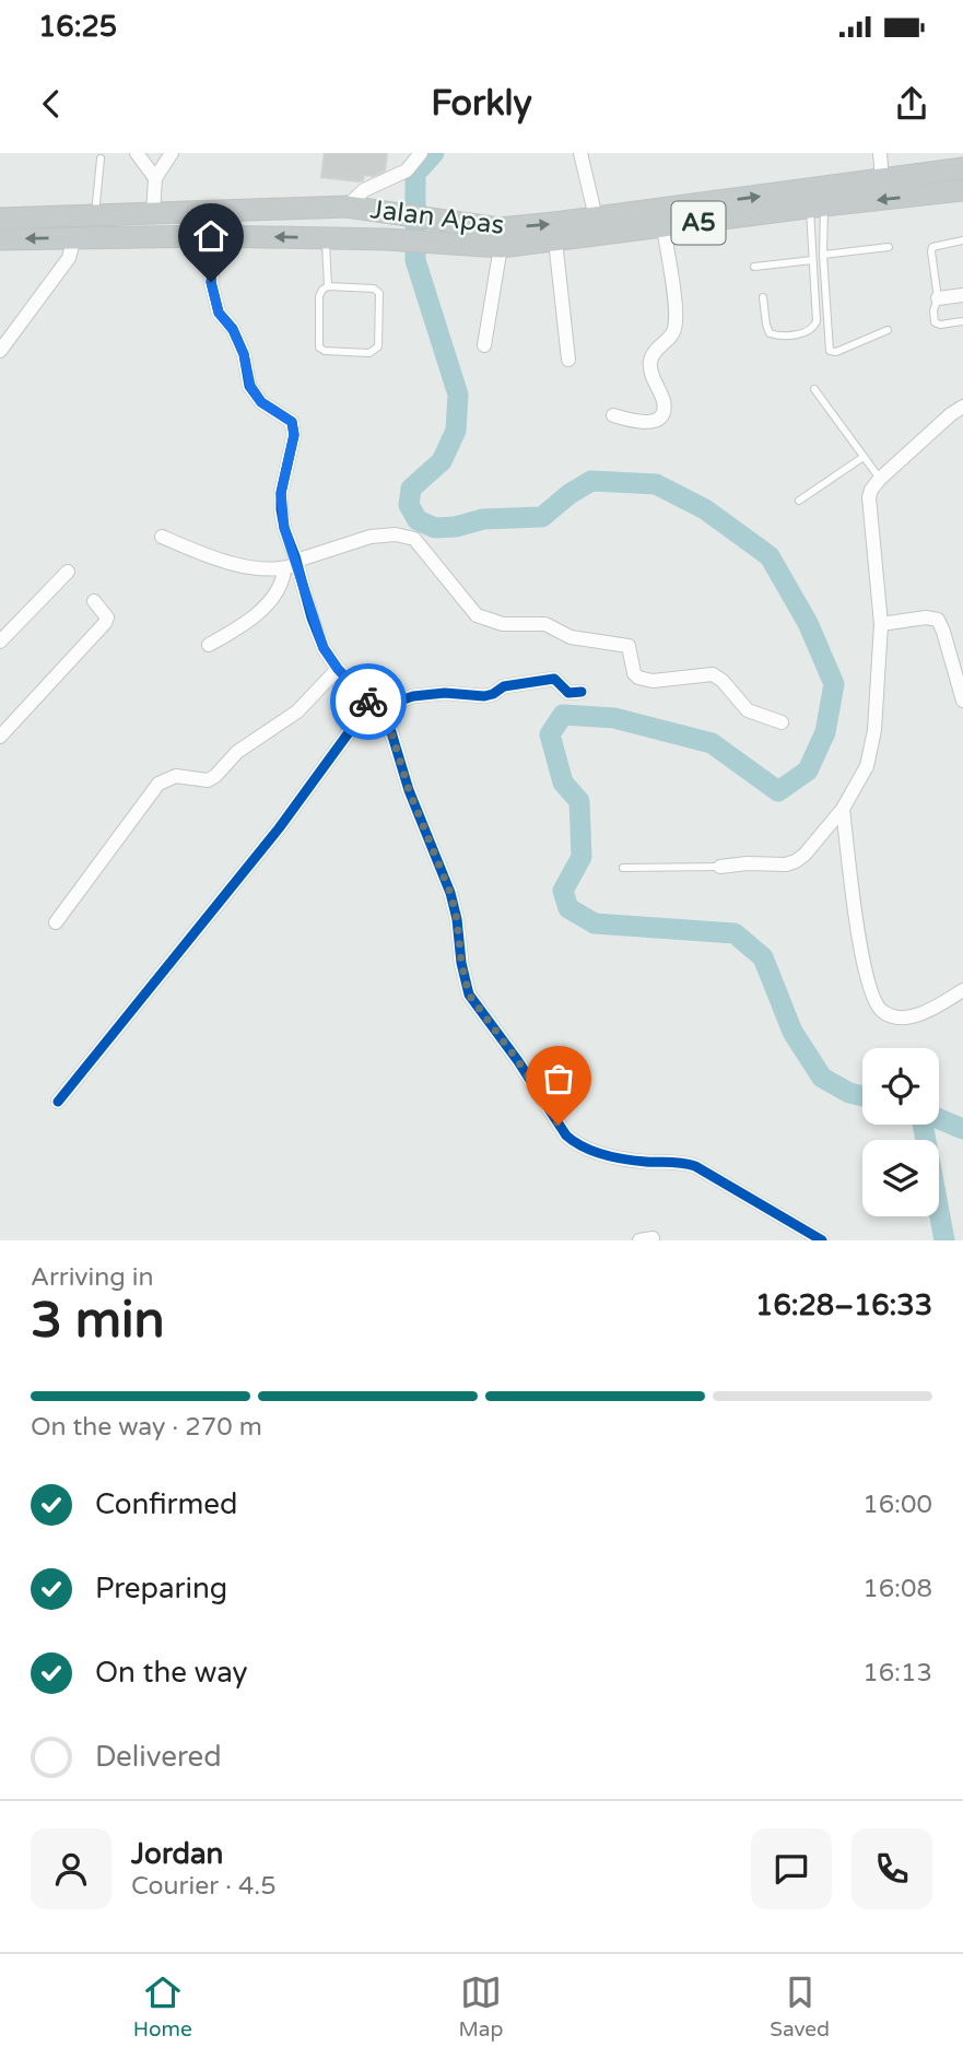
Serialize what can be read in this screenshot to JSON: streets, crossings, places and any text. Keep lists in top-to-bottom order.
{
  "streets": {
    "highway": ["Jalan Apas", "A5"]
  },
  "page": {
    "status": "16:25",
    "header": "Forkly",
    "heading": ["3 min", "Arriving in", "16:28–16:33"],
    "panel": ["Jordan", "Courier · 4.5"],
    "bar": "On the way · 270 m",
    "list": [
      ["Confirmed", "16:00"],
      ["Preparing", "16:08"],
      ["On the way", "16:13"],
      "Delivered"
    ],
    "tabs": ["Home", "Map", "Saved"]
  }
}
